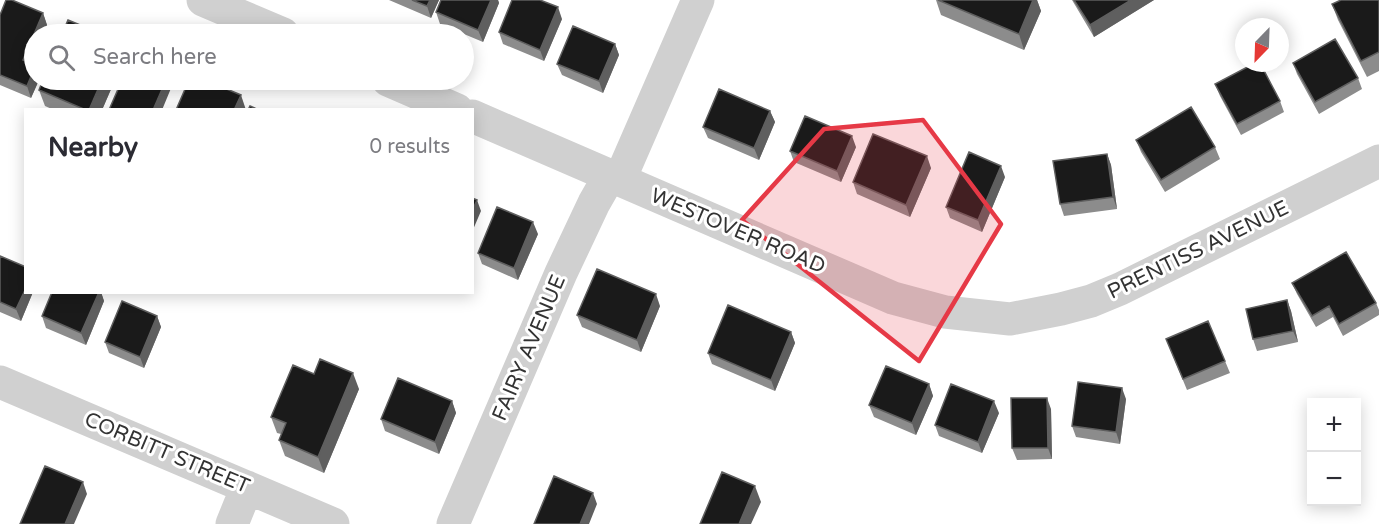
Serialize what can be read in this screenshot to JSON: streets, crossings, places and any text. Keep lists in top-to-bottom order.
{
  "streets": {
    "street": [
      "WESTOVER ROAD",
      "PRENTISS AVENUE",
      "FAIRY AVENUE",
      "CORBITT STREET"
    ]
  },
  "crossings": [
    ["WESTOVER ROAD", "PRENTISS AVENUE"],
    ["WESTOVER ROAD", "FAIRY AVENUE"]
  ],
  "north": "bottom left",
  "page": {
    "search": "Search here",
    "heading": ["Nearby", "0 results"],
    "map_buttons": ["+", "−"]
  }
}
